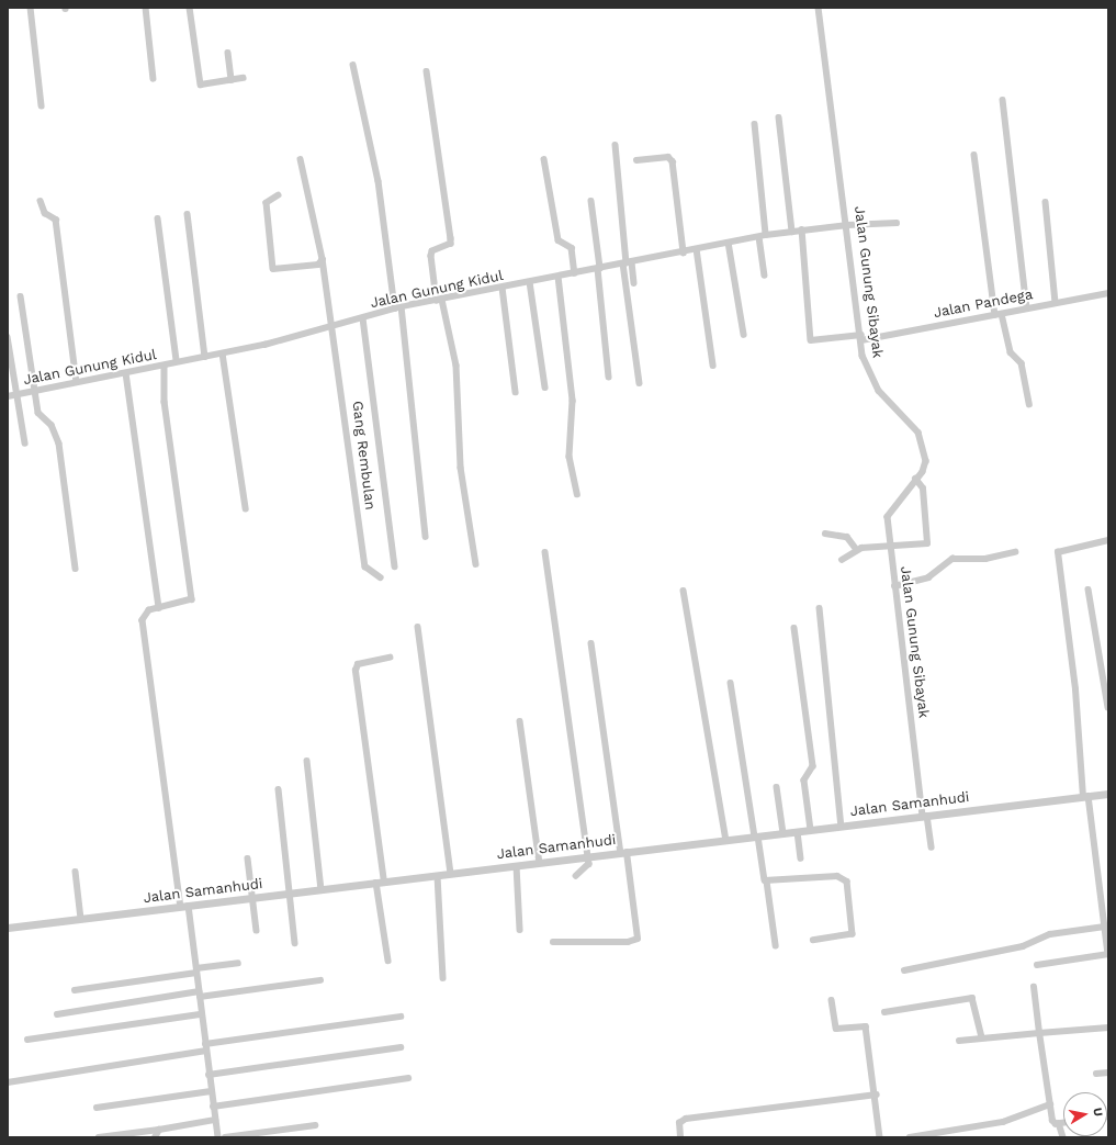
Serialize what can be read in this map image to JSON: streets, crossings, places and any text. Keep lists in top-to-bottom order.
{
  "streets": {
    "street": [
      "Jalan Gunung Sibayak",
      "Jalan Gunung Kidul",
      "Jalan Pandega",
      "Gang Rembulan",
      "Jalan Samanhudi"
    ]
  },
  "crossings": [
    ["Jalan Gunung Sibayak", "Jalan Gunung Kidul"],
    ["Jalan Gunung Sibayak", "Jalan Pandega"],
    ["Jalan Gunung Sibayak", "Jalan Samanhudi"],
    ["Jalan Gunung Kidul", "Jalan Pandega"],
    ["Jalan Gunung Kidul", "Gang Rembulan"]
  ],
  "north": "right"
}
